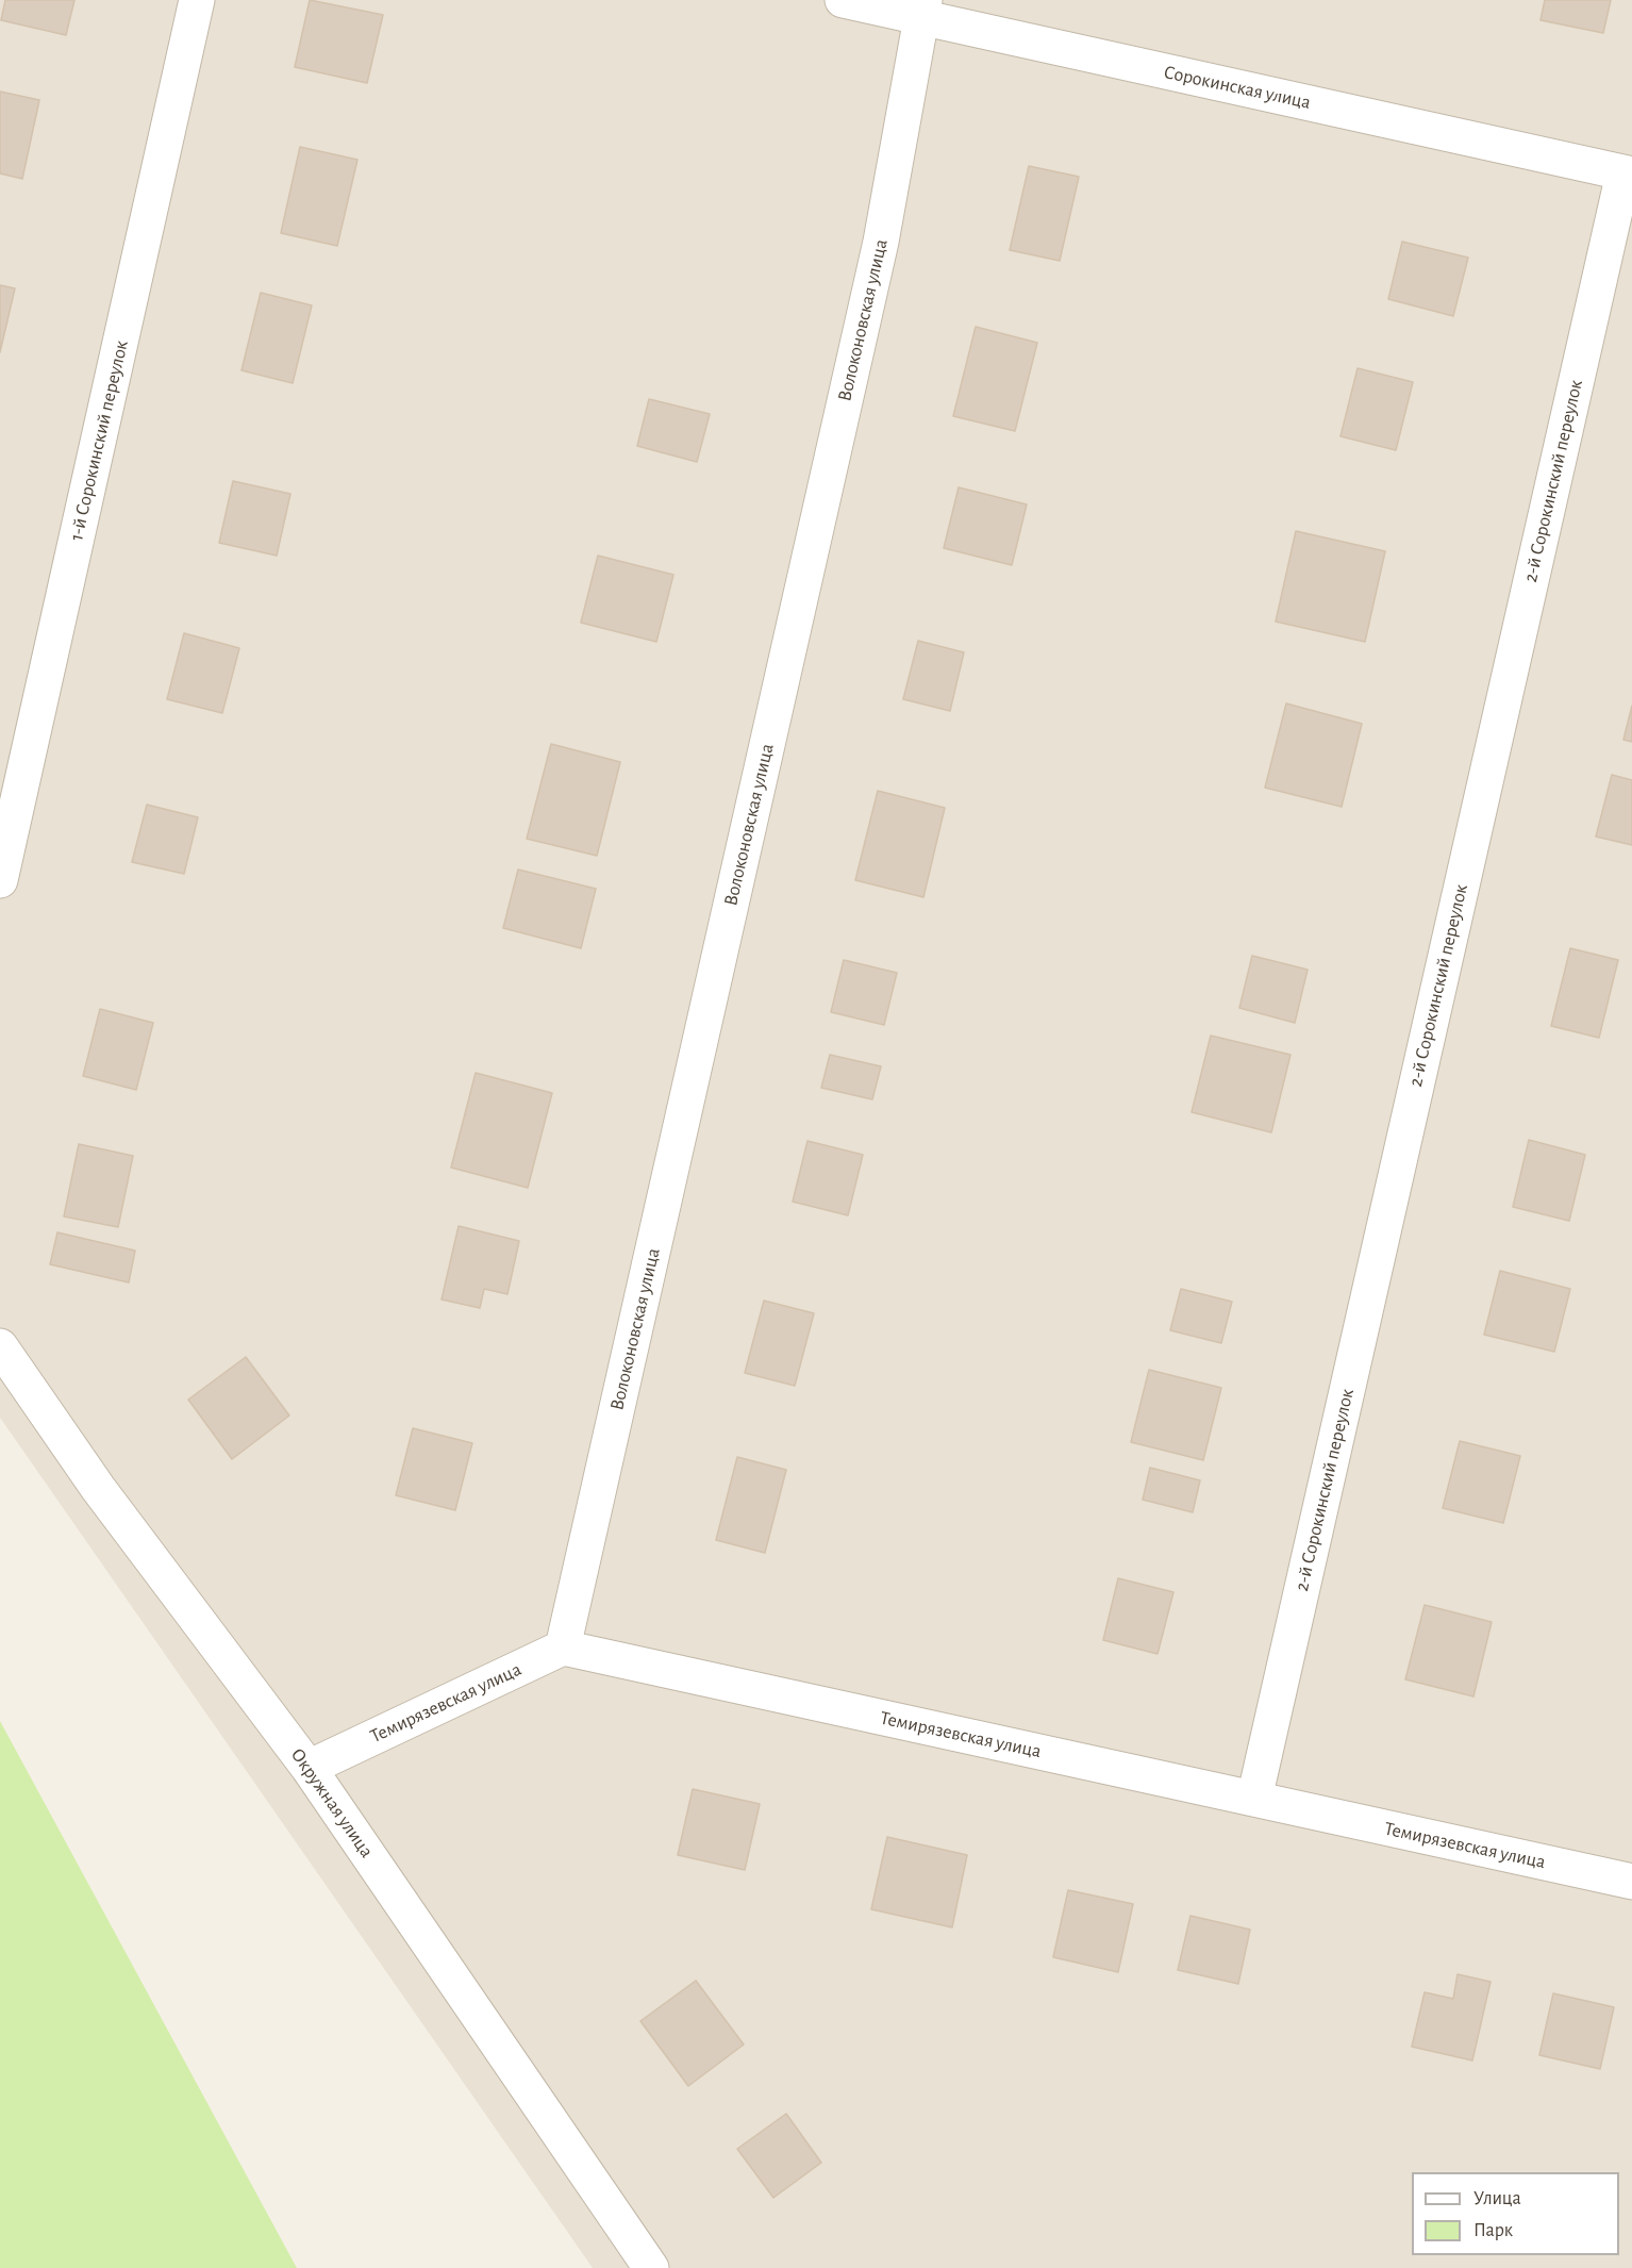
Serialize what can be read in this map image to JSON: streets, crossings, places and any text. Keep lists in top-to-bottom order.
{
  "streets": {
    "street": [
      "Сорокинская улица",
      "Волоконовская улица",
      "1-й Сорокинский переулок",
      "2-й Сорокинский переулок",
      "Темирязевская улица",
      "Окружная улица"
    ]
  },
  "crossings": [
    ["Сорокинская улица", "Волоконовская улица"],
    ["Сорокинская улица", "2-й Сорокинский переулок"],
    ["Волоконовская улица", "Темирязевская улица"],
    ["2-й Сорокинский переулок", "Темирязевская улица"],
    ["Темирязевская улица", "Окружная улица"]
  ],
  "legend": ["Улица", "Парк"]
}
